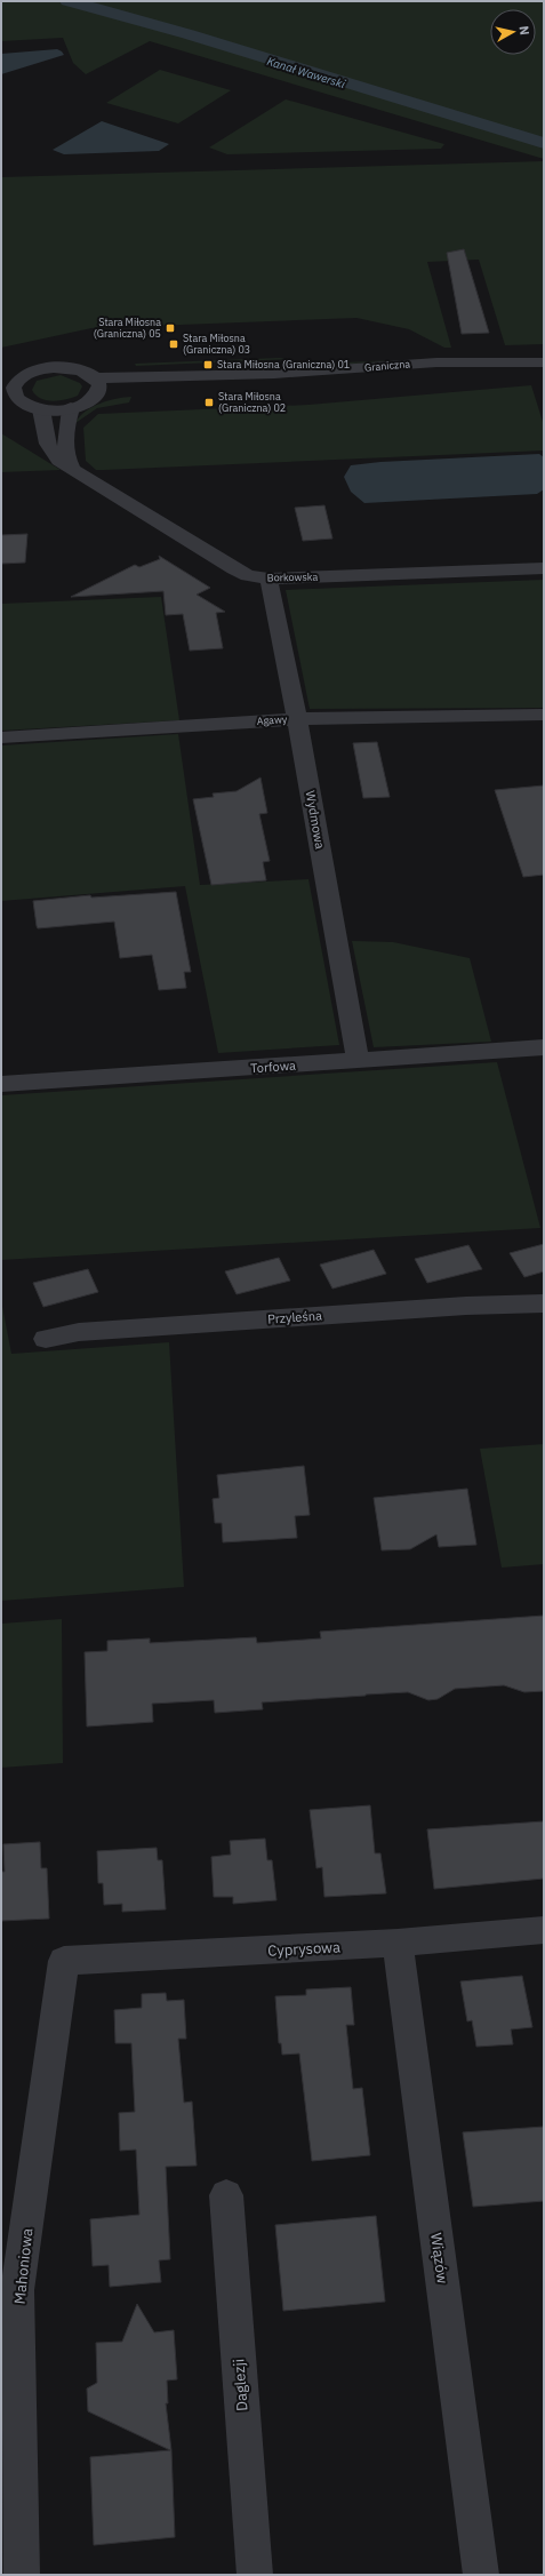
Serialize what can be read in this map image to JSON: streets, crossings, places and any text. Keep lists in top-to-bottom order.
{
  "streets": {
    "street": [
      "Graniczna",
      "Borkowska",
      "Agawy",
      "Wydmowa",
      "Torfowa",
      "Przyleśna",
      "Cyprysowa",
      "Wiązów",
      "Mahoniowa",
      "Daglezji"
    ]
  },
  "crossings": [
    ["Borkowska", "Wydmowa"],
    ["Agawy", "Wydmowa"],
    ["Wydmowa", "Torfowa"],
    ["Cyprysowa", "Wiązów"],
    ["Cyprysowa", "Mahoniowa"]
  ],
  "water": ["Kanał Wawerski"],
  "places": {
    "transit": [
      "Stara Miłosna (Graniczna) 05",
      "Stara Miłosna (Graniczna) 03",
      "Stara Miłosna (Graniczna) 01",
      "Stara Miłosna (Graniczna) 02"
    ]
  },
  "north": "right"
}
